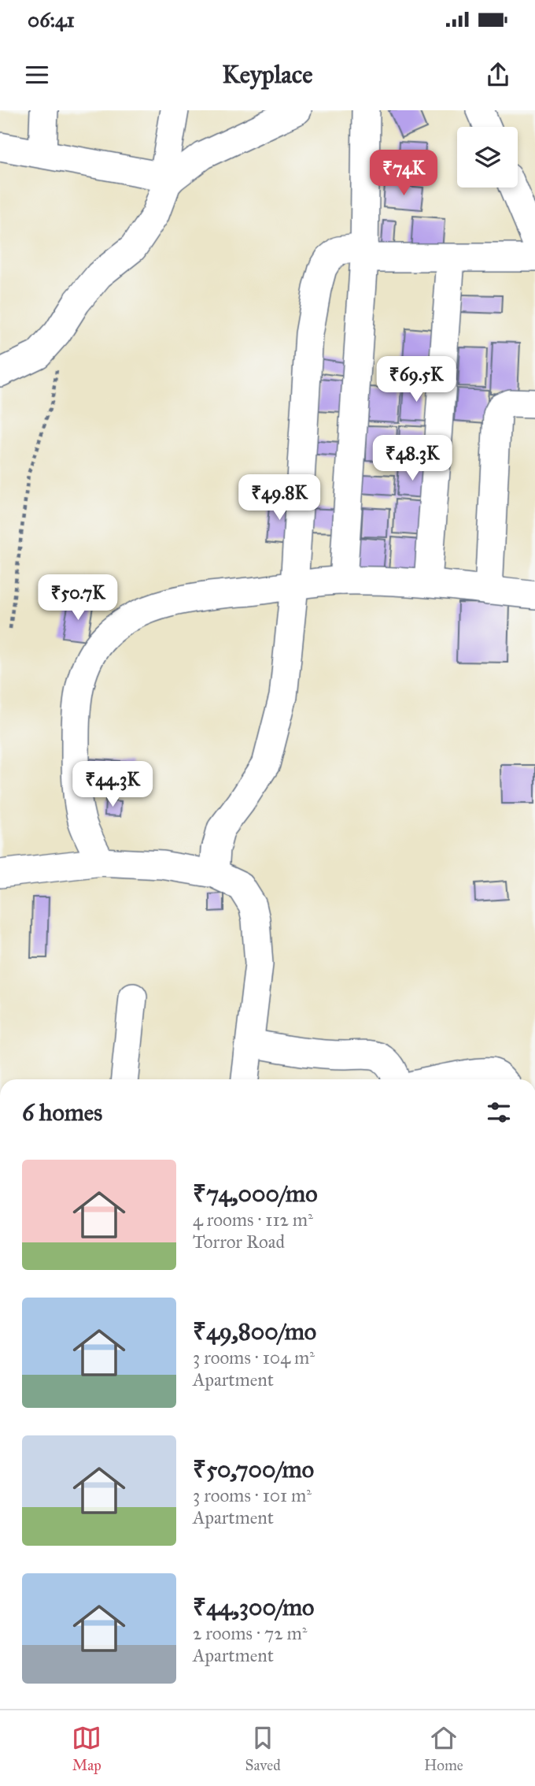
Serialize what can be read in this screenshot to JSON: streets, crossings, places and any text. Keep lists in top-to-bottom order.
{
  "page": {
    "status": "06:41",
    "header": "Keyplace",
    "price": [
      "₹74K",
      "₹69.5K",
      "₹48.3K",
      "₹49.8K",
      "₹50.7K",
      "₹44.3K"
    ],
    "heading": "6 homes",
    "list": [
      {
        "name": "₹74,000/mo",
        "note": "4 rooms · 112 m² · Torror Road"
      },
      {
        "name": "₹49,800/mo",
        "note": "3 rooms · 104 m² · Apartment"
      },
      {
        "name": "₹50,700/mo",
        "note": "3 rooms · 101 m² · Apartment"
      },
      {
        "name": "₹44,300/mo",
        "note": "2 rooms · 72 m² · Apartment"
      }
    ],
    "tabs": ["Map", "Saved", "Home"]
  }
}
